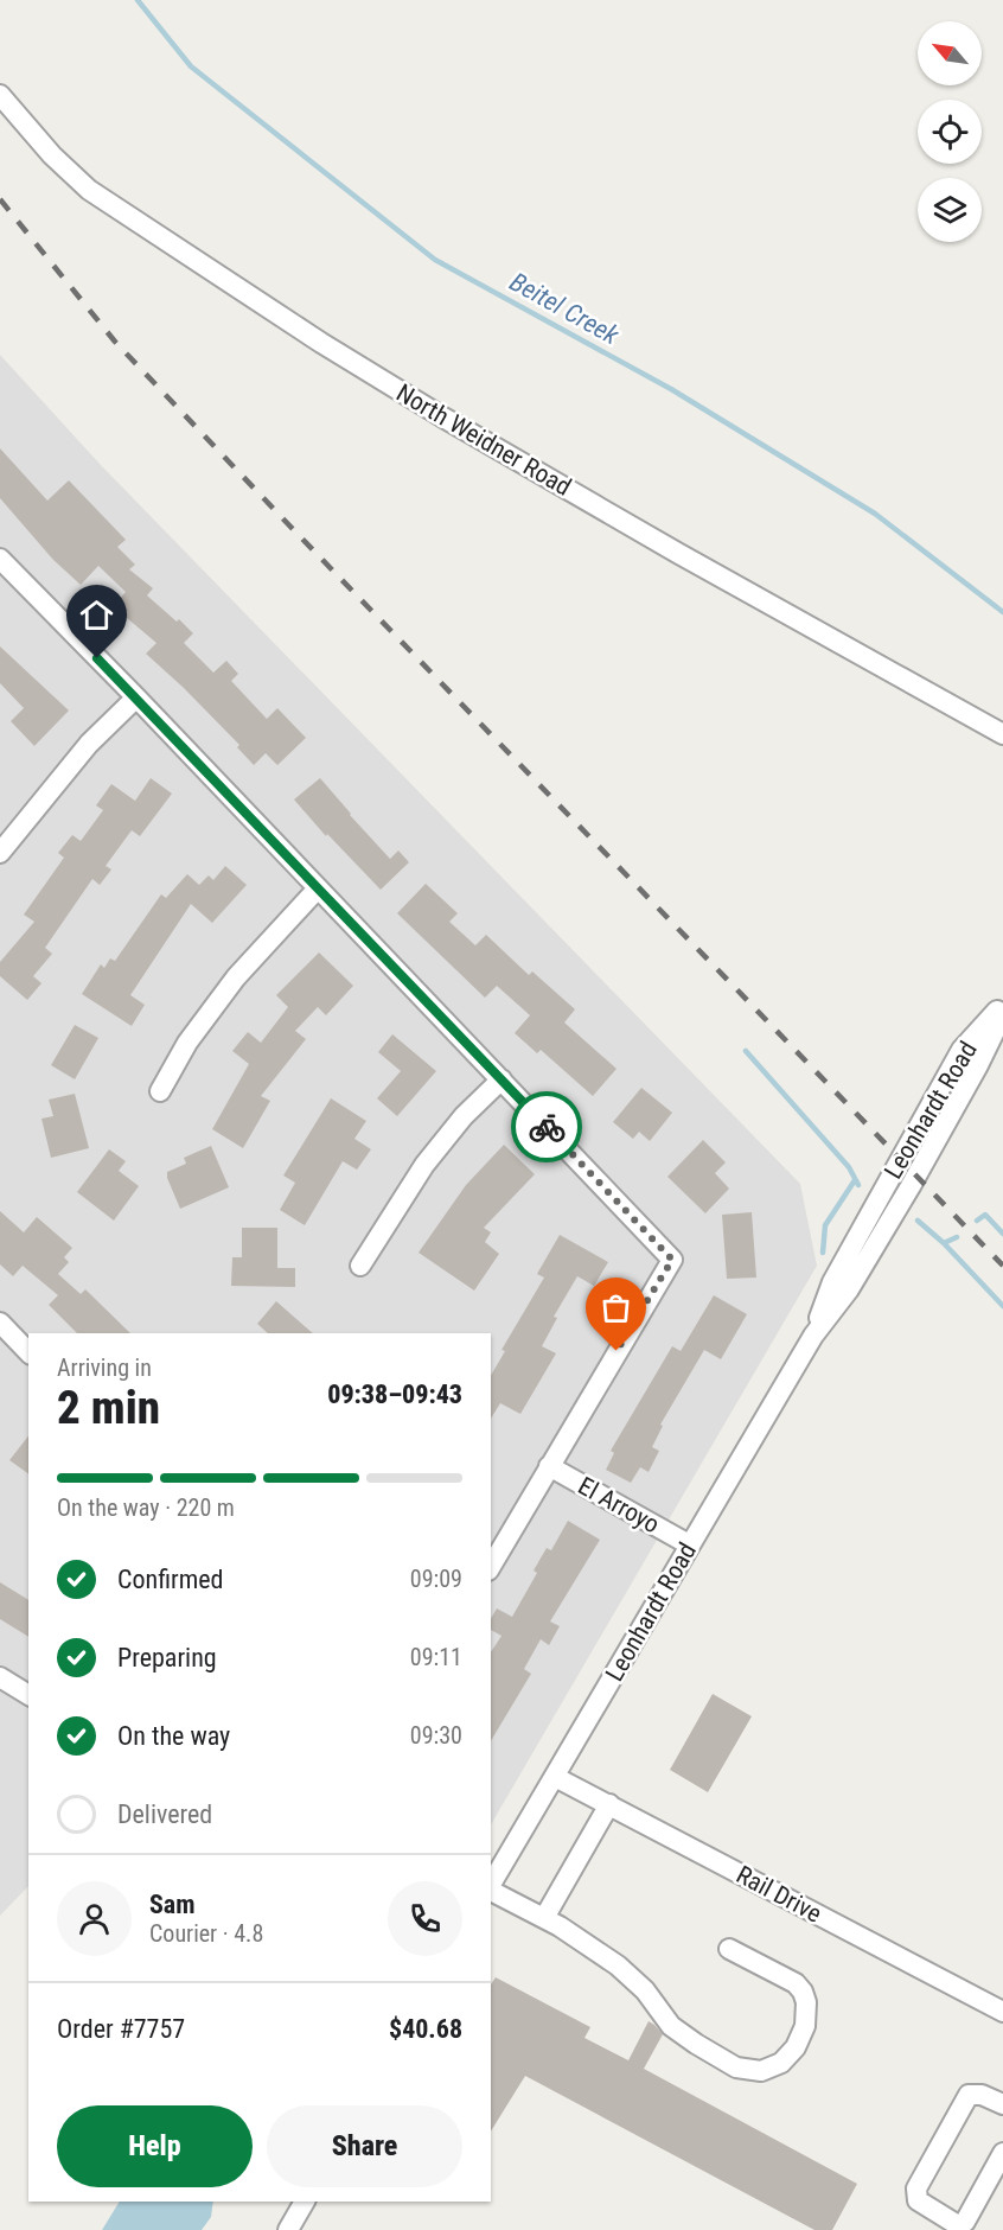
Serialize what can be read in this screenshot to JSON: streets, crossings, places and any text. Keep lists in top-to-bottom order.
{
  "streets": {
    "street": [
      "North Weidner Road",
      "Leonhardt Road",
      "El Arroyo",
      "Rail Drive"
    ]
  },
  "crossings": [
    ["Leonhardt Road", "El Arroyo"],
    ["Leonhardt Road", "Rail Drive"]
  ],
  "water": ["Beitel Creek"],
  "north": "top left",
  "page": {
    "heading": ["2 min", "Arriving in", "09:38–09:43"],
    "panel": [
      "Sam",
      "Courier · 4.8",
      "Order #7757",
      "$40.68"
    ],
    "bar": "On the way · 220 m",
    "list": [
      ["Confirmed", "09:09"],
      ["Preparing", "09:11"],
      ["On the way", "09:30"],
      "Delivered"
    ],
    "buttons": ["Help", "Share"]
  }
}
